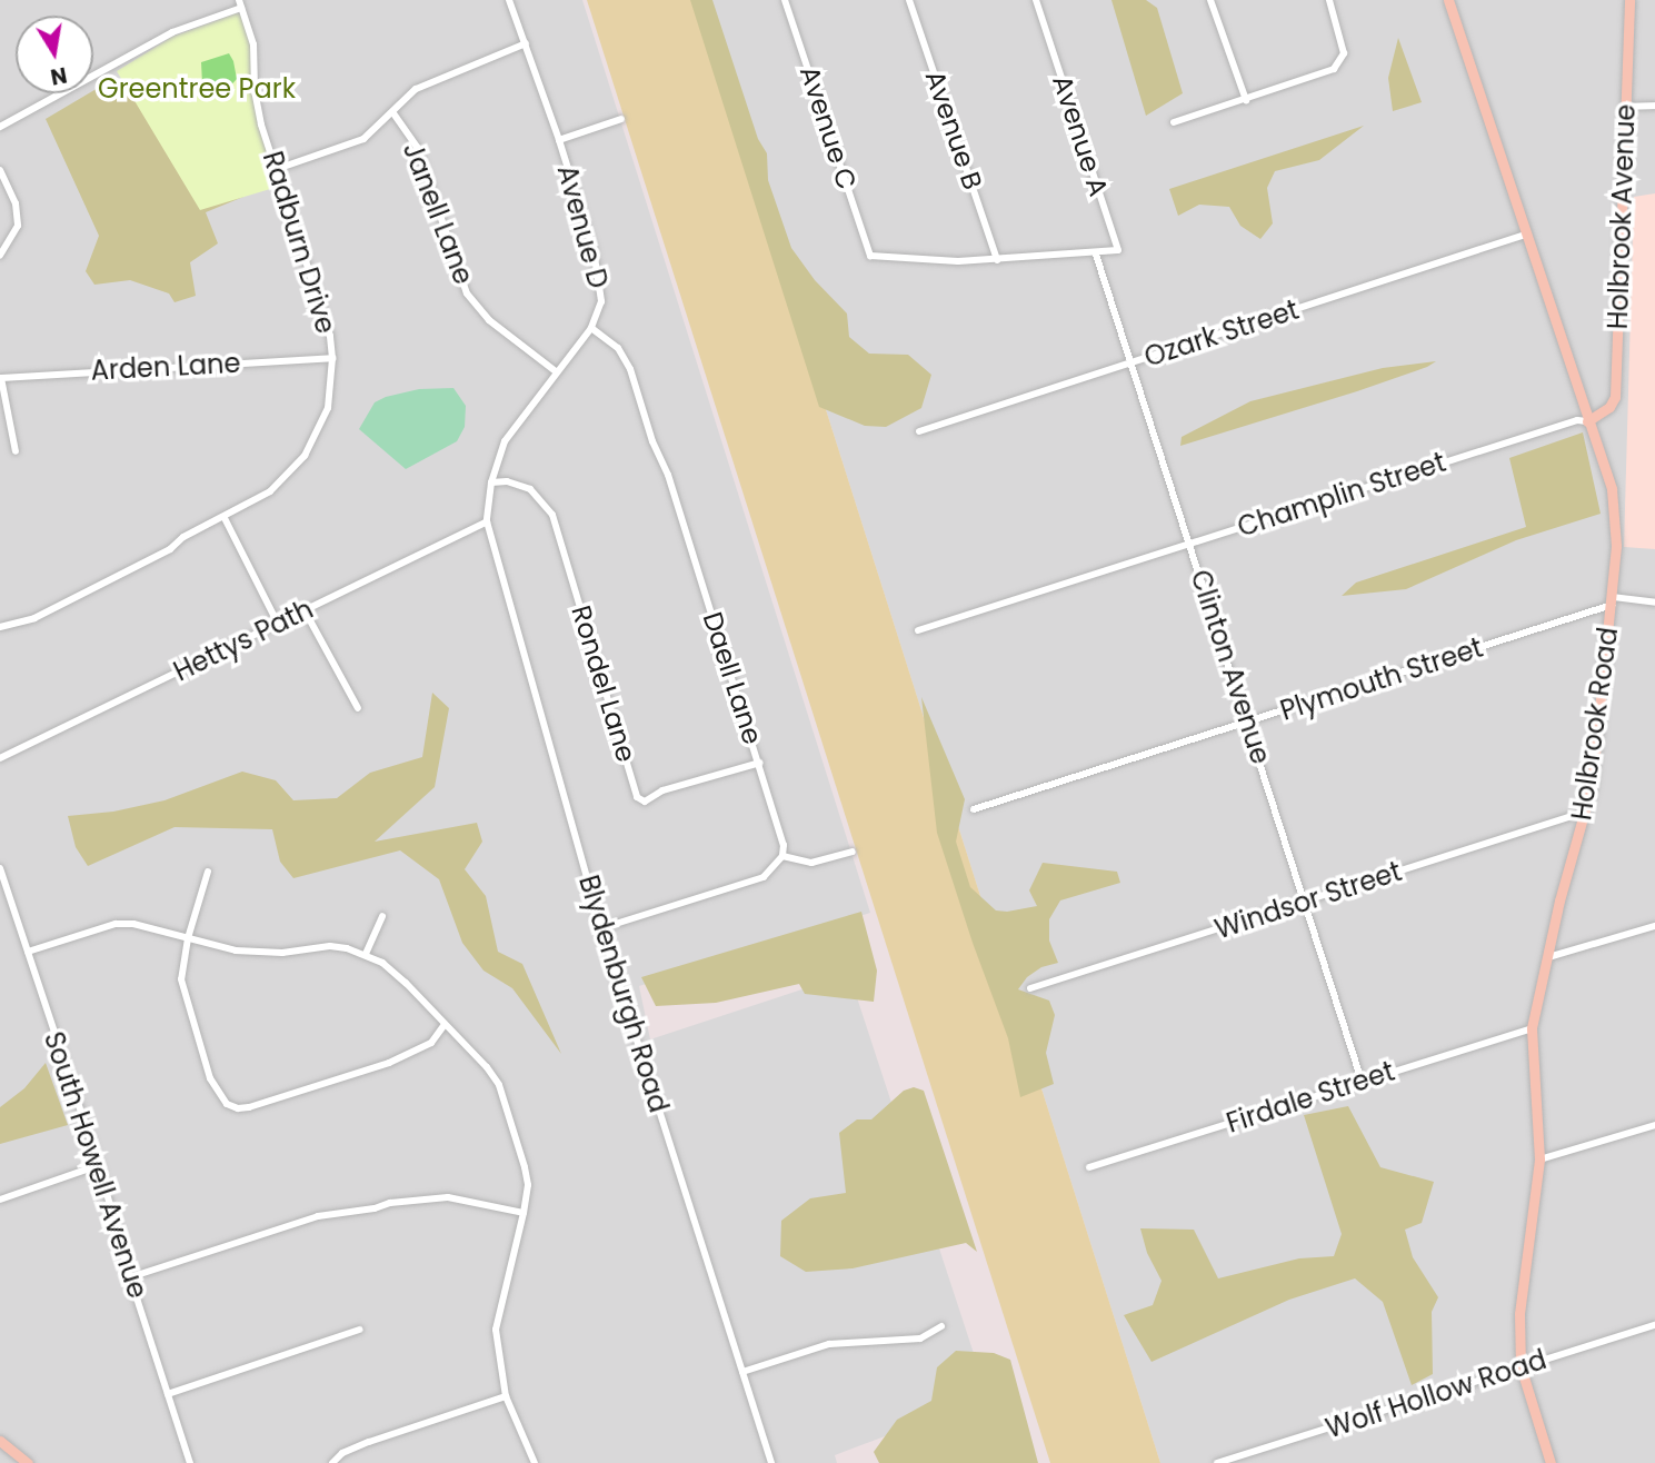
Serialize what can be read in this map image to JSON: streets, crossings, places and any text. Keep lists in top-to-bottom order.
{
  "streets": {
    "street": [
      "Avenue C",
      "Avenue B",
      "Avenue A",
      "Janell Lane",
      "Holbrook Avenue",
      "Avenue D",
      "Radburn Drive",
      "Ozark Street",
      "Arden Lane",
      "Champlin Street",
      "Hettys Path",
      "Clinton Avenue",
      "Daell Lane",
      "Plymouth Street",
      "Rondel Lane",
      "Holbrook Road",
      "Windsor Street",
      "Blydenburgh Road",
      "Firdale Street",
      "South Howell Avenue",
      "Wolf Hollow Road"
    ]
  },
  "crossings": [
    ["Avenue C", "Avenue B"],
    ["Avenue A", "Clinton Avenue"],
    ["Janell Lane", "Avenue D"],
    ["Holbrook Avenue", "Champlin Street"],
    ["Holbrook Avenue", "Holbrook Road"],
    ["Avenue D", "Hettys Path"],
    ["Avenue D", "Daell Lane"],
    ["Avenue D", "Rondel Lane"],
    ["Avenue D", "Blydenburgh Road"],
    ["Radburn Drive", "Arden Lane"],
    ["Ozark Street", "Clinton Avenue"],
    ["Ozark Street", "Holbrook Road"],
    ["Champlin Street", "Clinton Avenue"],
    ["Champlin Street", "Holbrook Road"],
    ["Hettys Path", "Blydenburgh Road"],
    ["Clinton Avenue", "Plymouth Street"],
    ["Clinton Avenue", "Windsor Street"],
    ["Clinton Avenue", "Firdale Street"],
    ["Daell Lane", "Rondel Lane"],
    ["Plymouth Street", "Holbrook Road"],
    ["Holbrook Road", "Windsor Street"],
    ["Holbrook Road", "Firdale Street"],
    ["Holbrook Road", "Wolf Hollow Road"]
  ],
  "parks": ["Greentree Park"],
  "north": "bottom"
}
